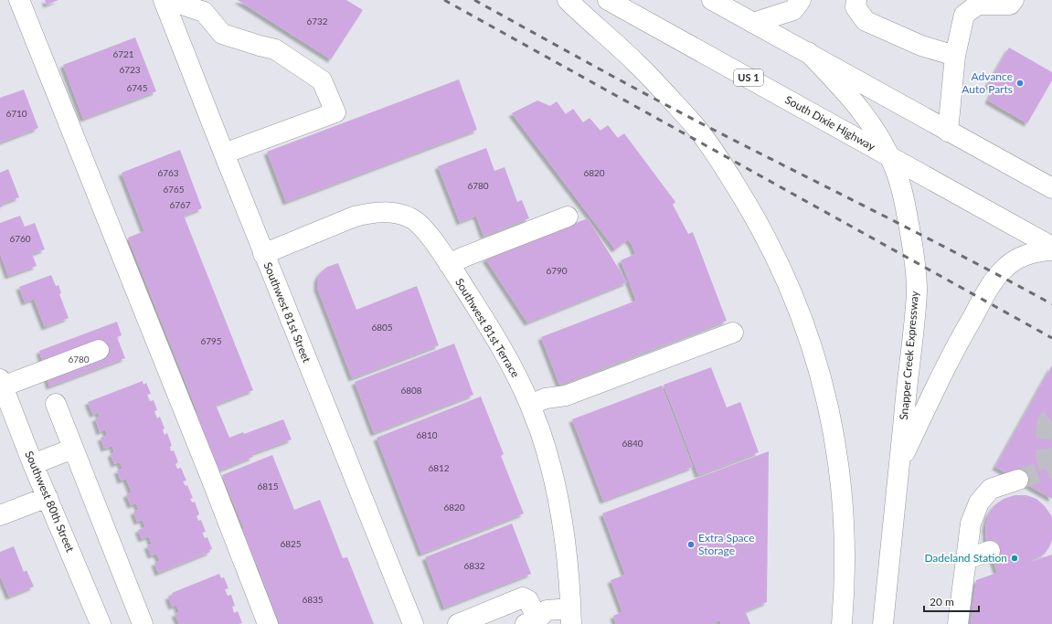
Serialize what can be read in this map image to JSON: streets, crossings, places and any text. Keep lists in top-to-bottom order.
{
  "streets": {
    "main road": [
      "US 1",
      "South Dixie Highway",
      "Southwest 81st Street",
      "Southwest 81st Terrace",
      "Snapper Creek Expressway",
      "Southwest 80th Street"
    ]
  },
  "crossings": [
    ["South Dixie Highway", "Snapper Creek Expressway"],
    ["Southwest 81st Street", "Southwest 81st Terrace"]
  ],
  "places": ["Advance Auto Parts", "Extra Space Storage", "Dadeland Station"],
  "house_numbers": [
    "6732",
    "6721",
    "6723",
    "6745",
    "6710",
    "6763",
    "6820",
    "6780",
    "6765",
    "6767",
    "6760",
    "6790",
    "6805",
    "6795",
    "6780",
    "6808",
    "6810",
    "6840",
    "6812",
    "6815",
    "6820",
    "6825",
    "6832",
    "6835"
  ],
  "scale_bar": "20 m"
}
